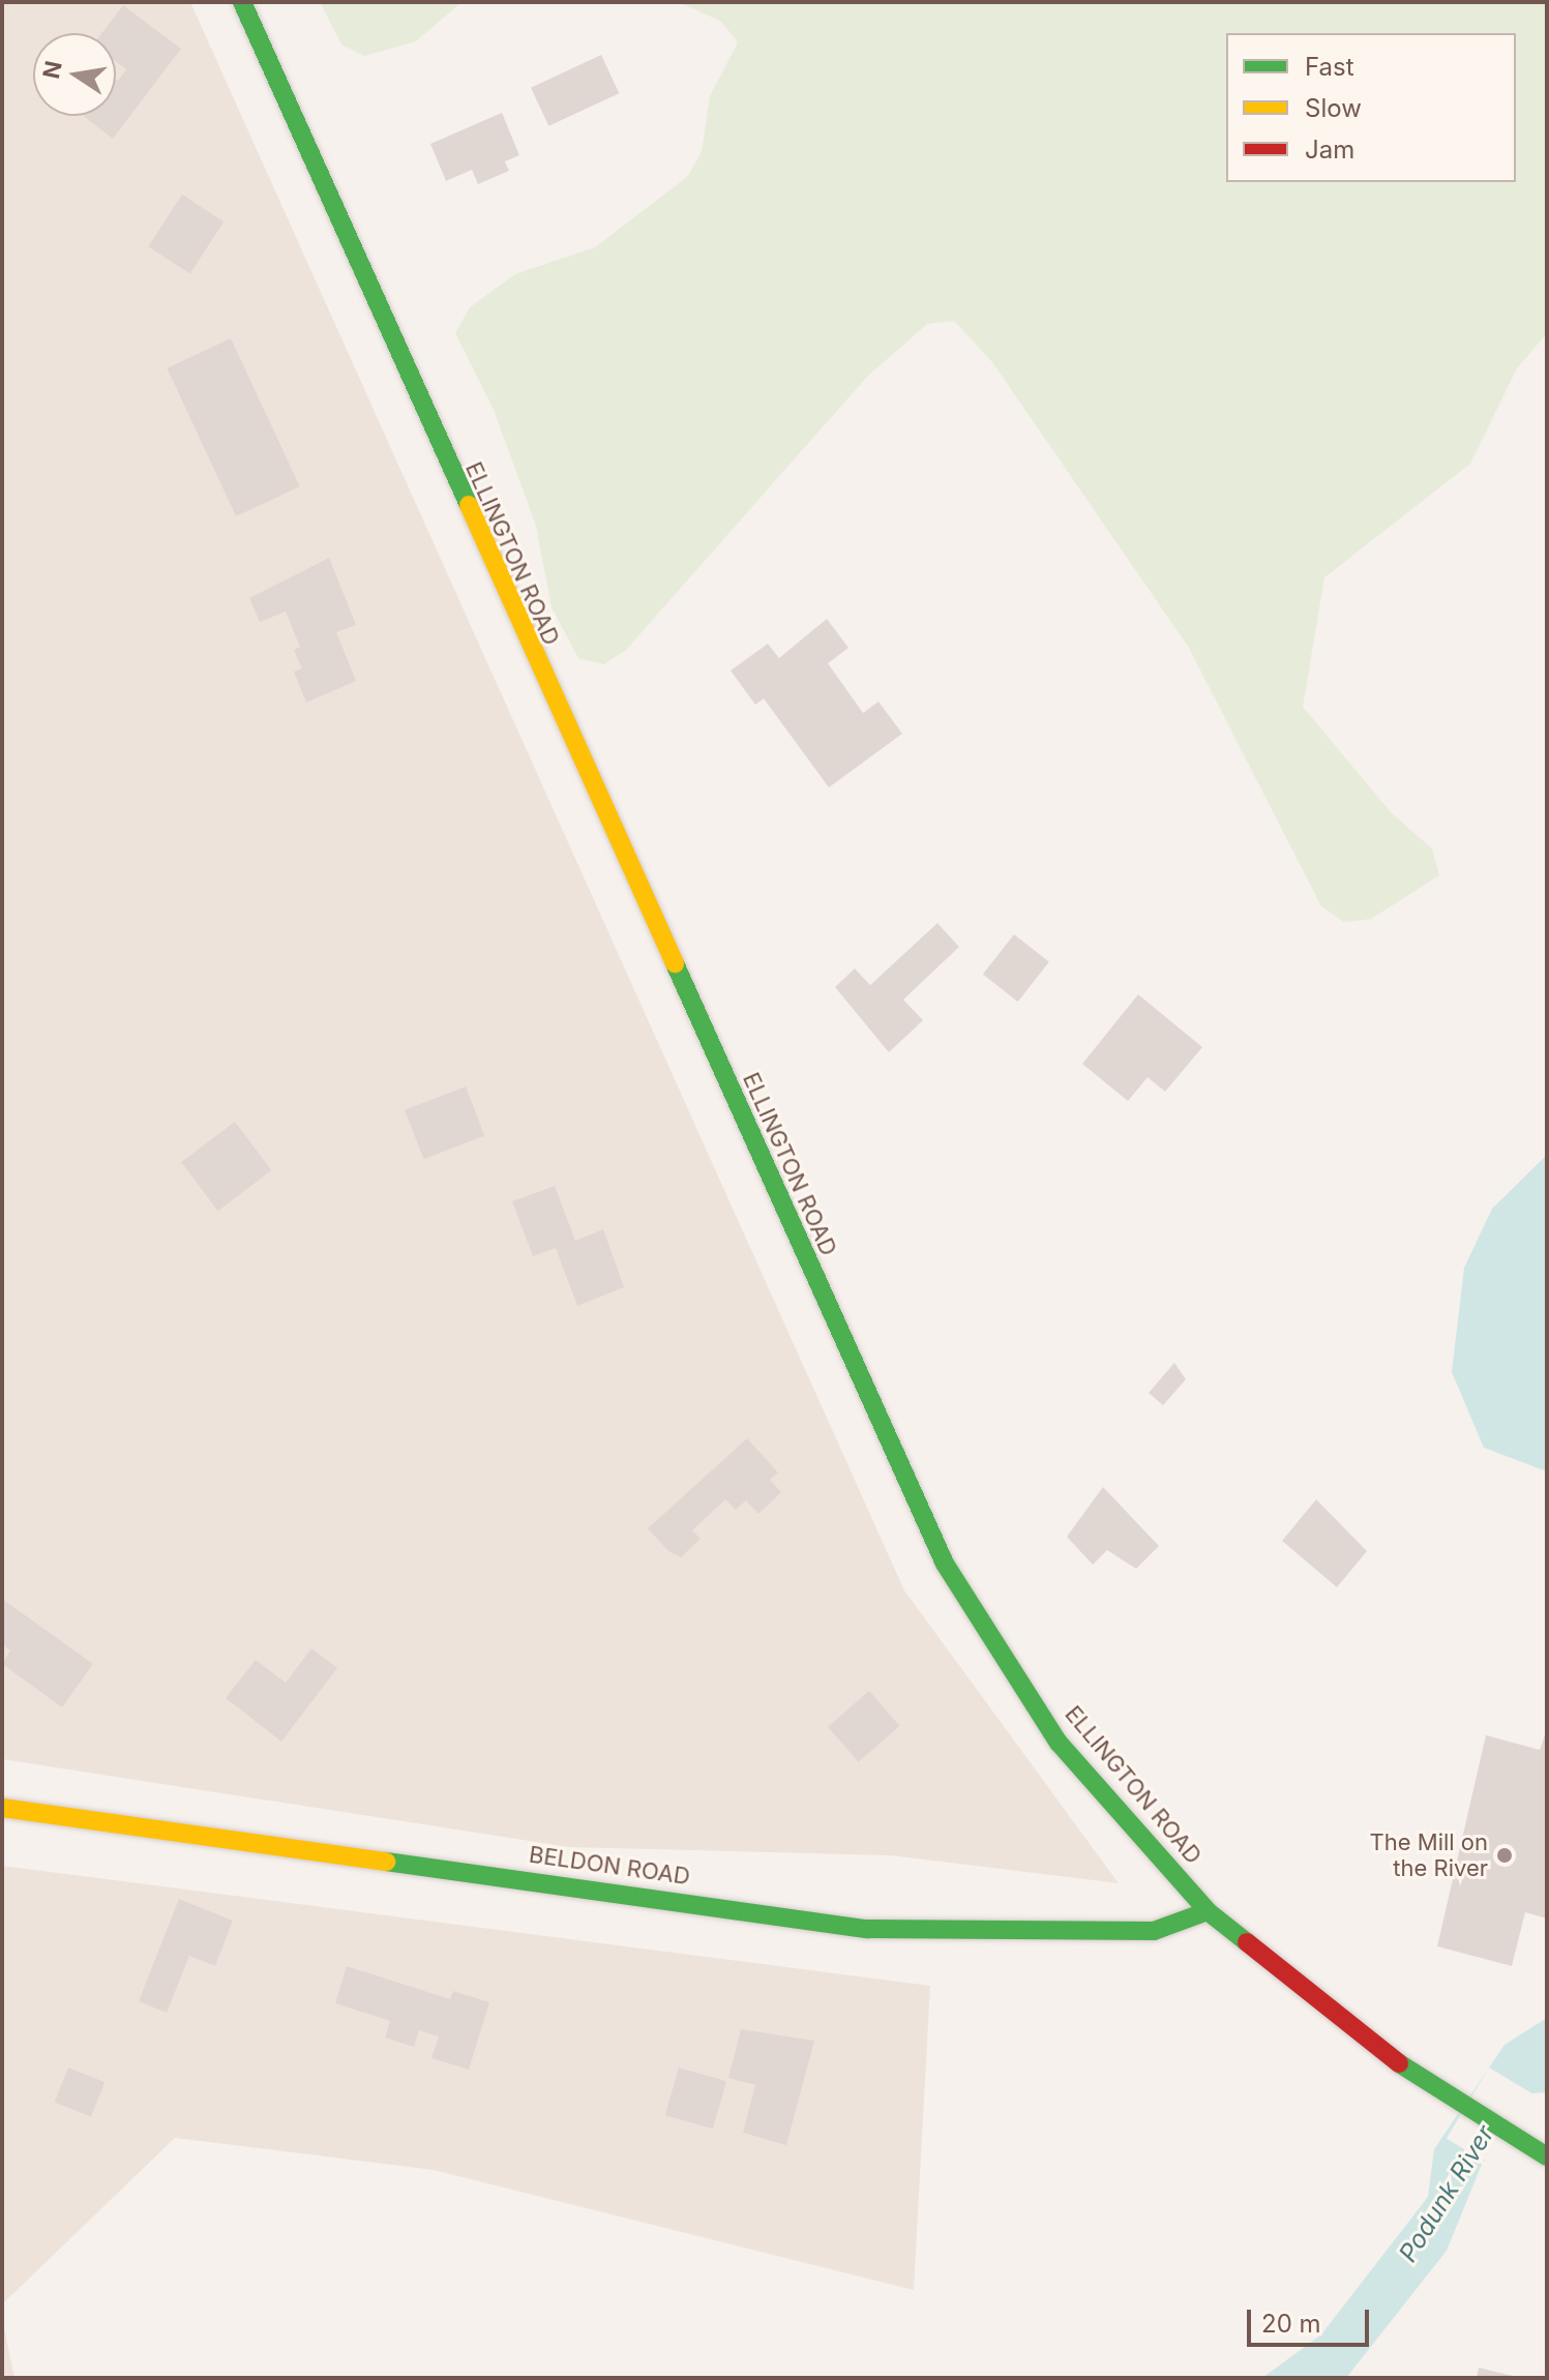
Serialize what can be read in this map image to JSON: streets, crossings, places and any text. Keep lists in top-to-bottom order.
{
  "streets": {
    "main road": ["ELLINGTON ROAD", "BELDON ROAD"]
  },
  "crossings": [
    ["ELLINGTON ROAD", "BELDON ROAD"]
  ],
  "water": ["Podunk River"],
  "places": ["The Mill on the River"],
  "legend": ["Fast", "Slow", "Jam"],
  "scale_bar": "20 m",
  "north": "left"
}
